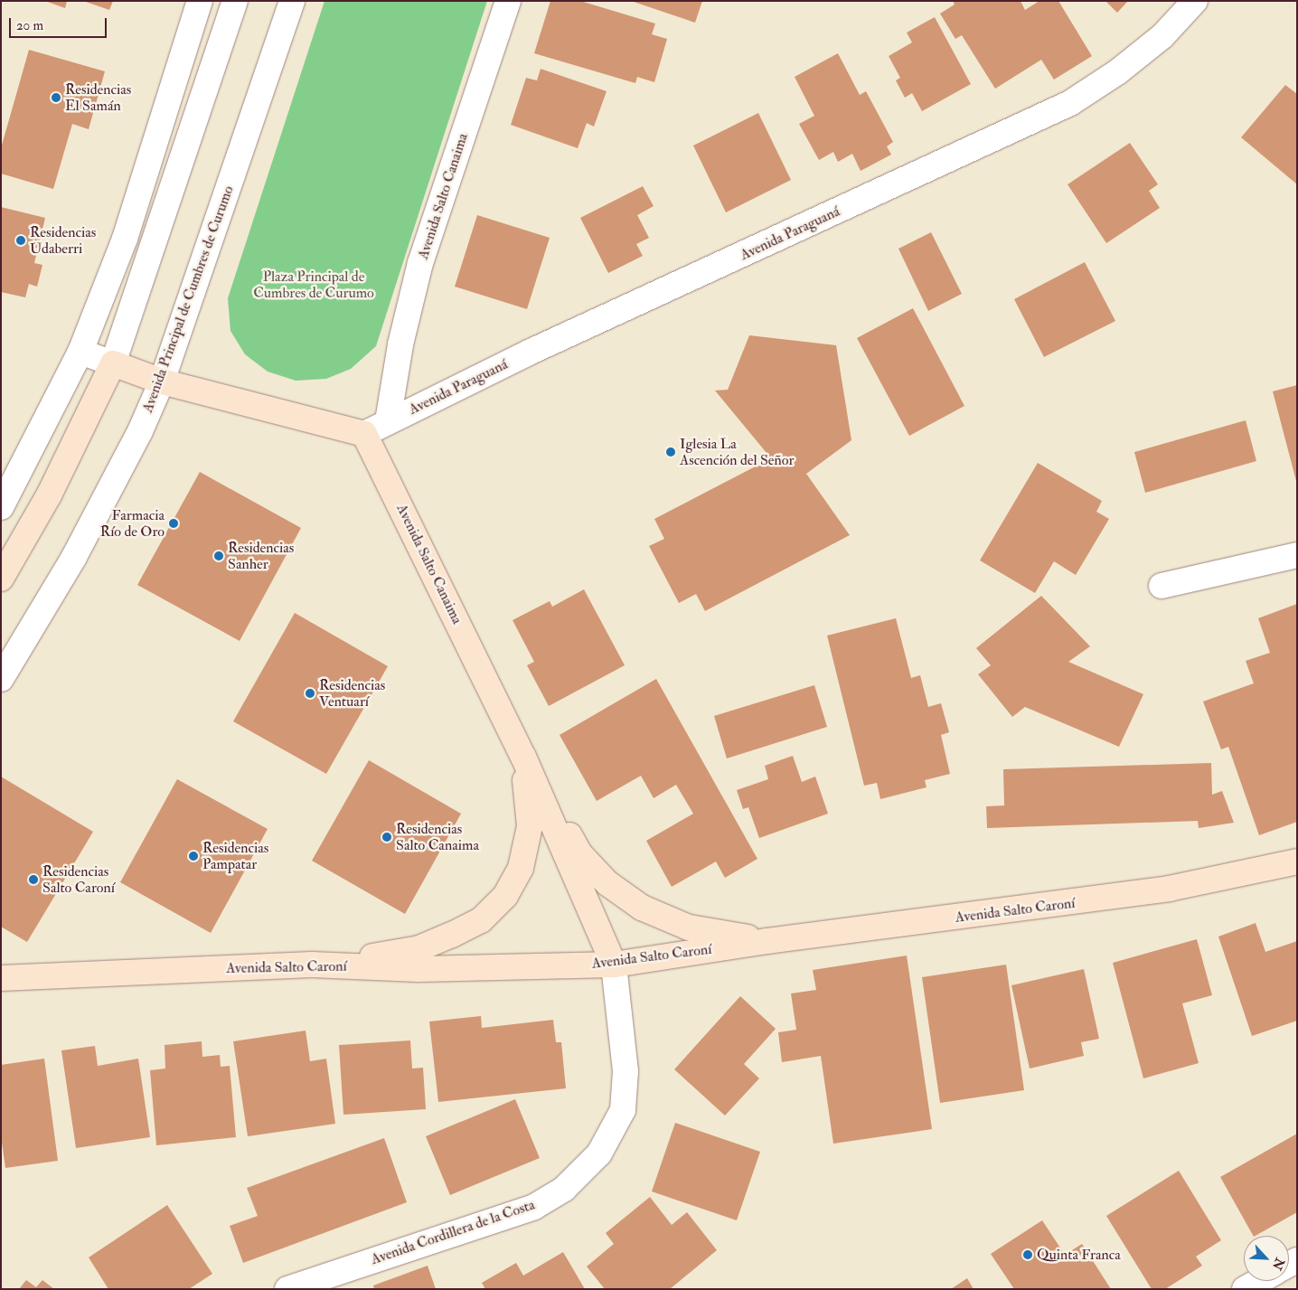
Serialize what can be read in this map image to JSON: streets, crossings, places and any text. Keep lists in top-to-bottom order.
{
  "streets": {
    "main road": ["Avenida Salto Canaima", "Avenida Salto Caroní"],
    "street": ["Avenida Paraguaná", "Avenida Principal de Cumbres de Curumo", "Avenida Cordillera de la Costa"]
  },
  "crossings": [
    ["Avenida Salto Canaima", "Avenida Paraguaná"],
    ["Avenida Salto Canaima", "Avenida Salto Caroní"],
    ["Avenida Salto Canaima", "Avenida Cordillera de la Costa"],
    ["Avenida Salto Caroní", "Avenida Cordillera de la Costa"]
  ],
  "parks": ["Plaza Principal de Cumbres de Curumo"],
  "places": [
    "Residencias El Samán",
    "Residencias Udaberri",
    "Iglesia La Ascención del Señor",
    "Farmacia Río de Oro",
    "Residencias Sanher",
    "Residencias Ventuarí",
    "Residencias Salto Canaima",
    "Residencias Pampatar",
    "Residencias Salto Caroní",
    "Quinta Franca"
  ],
  "scale_bar": "20 m",
  "north": "bottom right"
}
